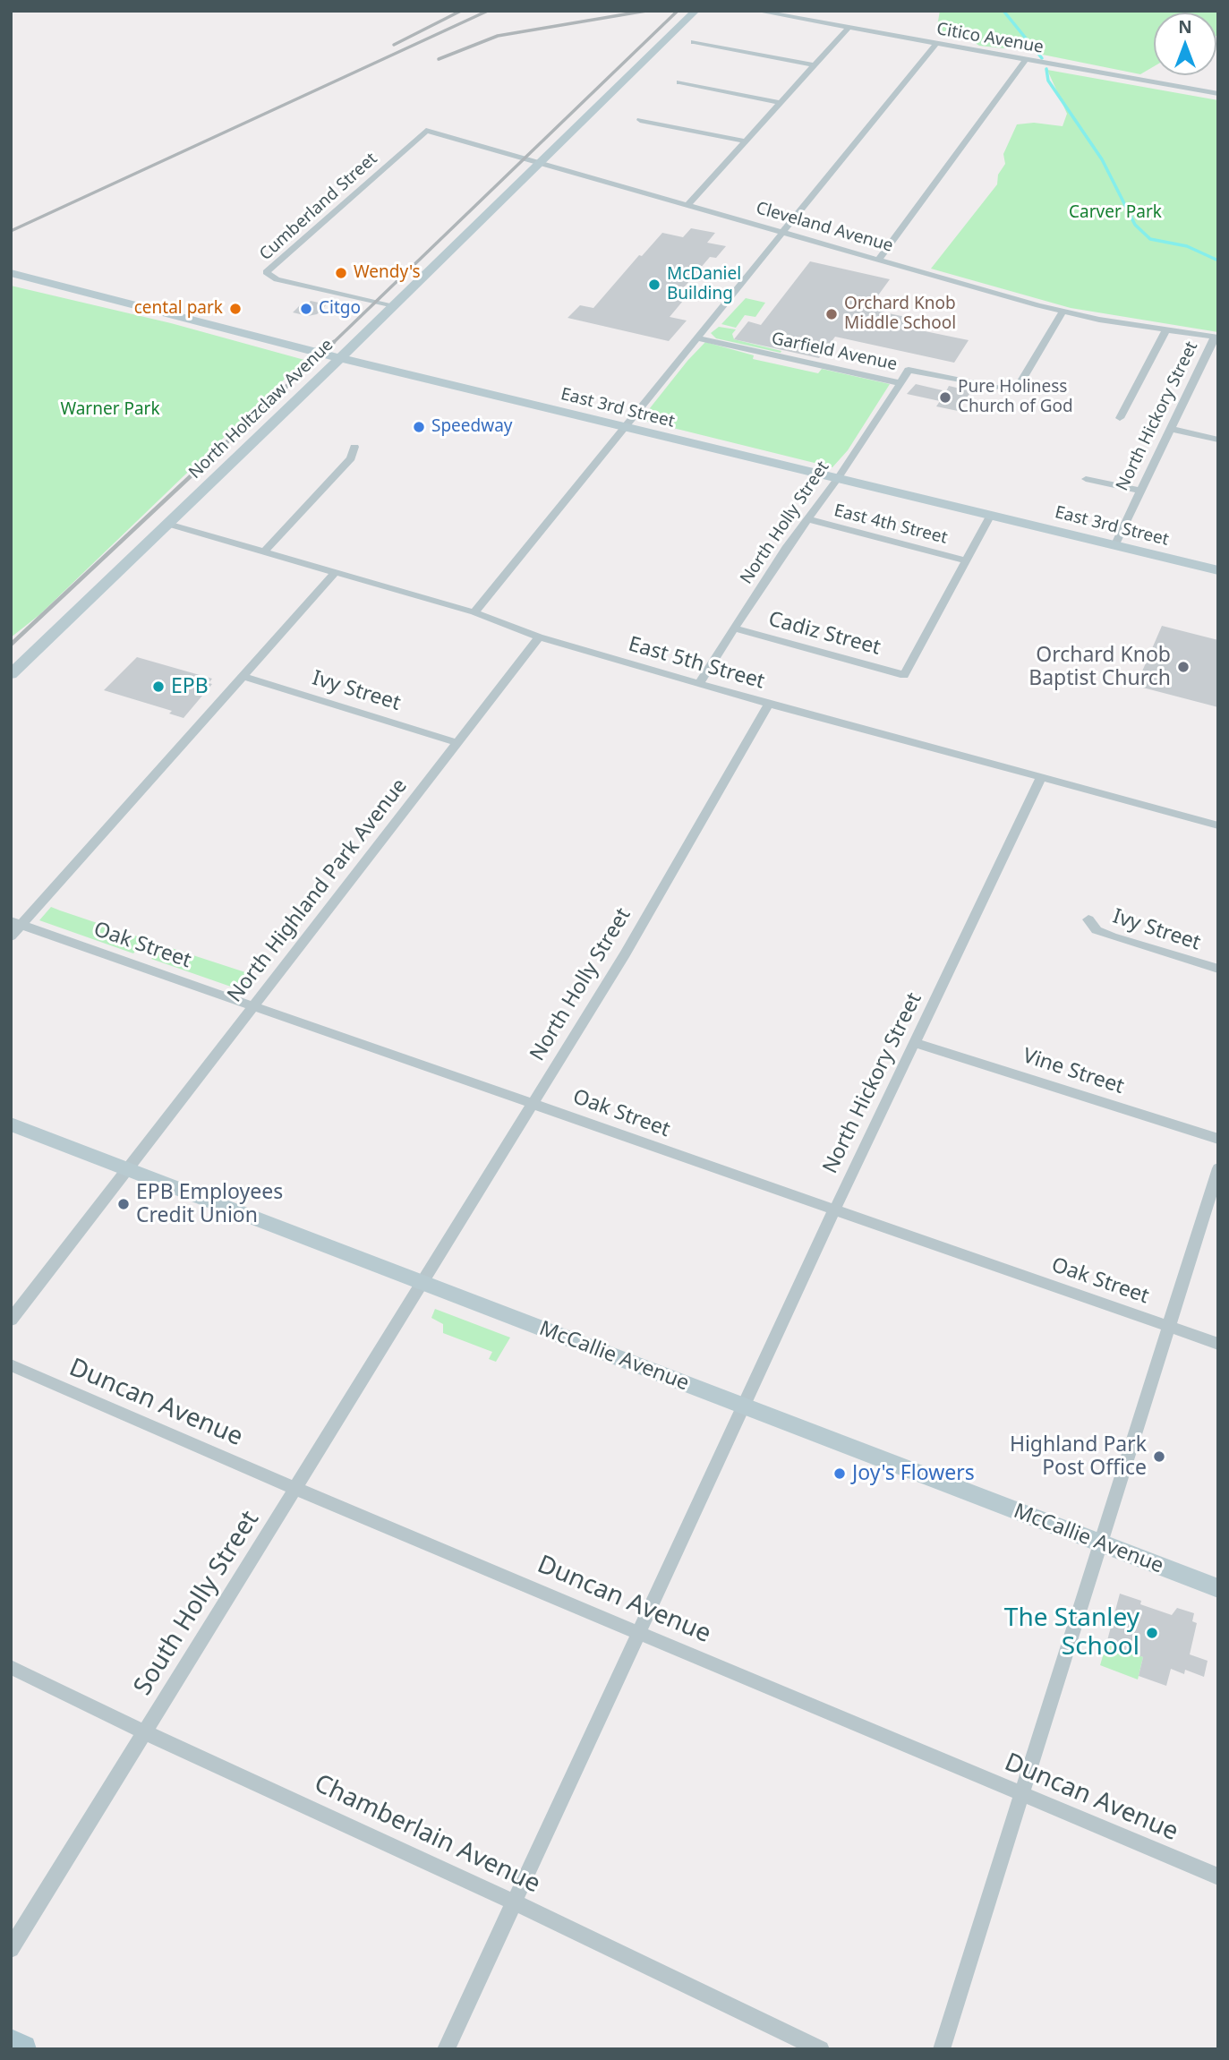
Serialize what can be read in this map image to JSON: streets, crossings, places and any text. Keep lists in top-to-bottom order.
{
  "streets": {
    "main road": ["East 3rd Street", "North Holtzclaw Avenue", "McCallie Avenue"],
    "street": [
      "Citico Avenue",
      "Cumberland Street",
      "Cleveland Avenue",
      "Garfield Avenue",
      "North Hickory Street",
      "North Holly Street",
      "East 4th Street",
      "Cadiz Street",
      "East 5th Street",
      "Ivy Street",
      "North Highland Park Avenue",
      "Oak Street",
      "Vine Street",
      "Duncan Avenue",
      "South Holly Street",
      "Chamberlain Avenue"
    ]
  },
  "crossings": [
    ["Cumberland Street", "Cleveland Avenue"],
    ["Cumberland Street", "North Holtzclaw Avenue"],
    ["Cleveland Avenue", "Garfield Avenue"],
    ["Cleveland Avenue", "North Holtzclaw Avenue"],
    ["Cleveland Avenue", "North Hickory Street"],
    ["Garfield Avenue", "North Holly Street"],
    ["East 3rd Street", "North Holtzclaw Avenue"],
    ["East 3rd Street", "North Hickory Street"],
    ["East 3rd Street", "North Holly Street"],
    ["North Holtzclaw Avenue", "East 5th Street"],
    ["North Hickory Street", "East 5th Street"],
    ["North Hickory Street", "Oak Street"],
    ["North Hickory Street", "Vine Street"],
    ["North Hickory Street", "McCallie Avenue"],
    ["North Hickory Street", "Duncan Avenue"],
    ["North Hickory Street", "Chamberlain Avenue"],
    ["North Holly Street", "East 4th Street"],
    ["North Holly Street", "Cadiz Street"],
    ["North Holly Street", "East 5th Street"],
    ["North Holly Street", "Oak Street"],
    ["North Holly Street", "McCallie Avenue"],
    ["North Holly Street", "South Holly Street"],
    ["East 4th Street", "Cadiz Street"],
    ["East 5th Street", "North Highland Park Avenue"],
    ["Ivy Street", "North Highland Park Avenue"],
    ["North Highland Park Avenue", "Oak Street"],
    ["North Highland Park Avenue", "McCallie Avenue"],
    ["McCallie Avenue", "South Holly Street"],
    ["Duncan Avenue", "South Holly Street"],
    ["South Holly Street", "Chamberlain Avenue"]
  ],
  "parks": ["Carver Park", "Warner Park"],
  "places": [
    "Wendy's",
    "McDaniel Building",
    "cental park",
    "Citgo",
    "Orchard Knob Middle School",
    "Pure Holiness Church of God",
    "Speedway",
    "Orchard Knob Baptist Church",
    "EPB",
    "EPB Employees Credit Union",
    "Highland Park Post Office",
    "Joy's Flowers",
    "The Stanley School"
  ],
  "north": "top"
}
